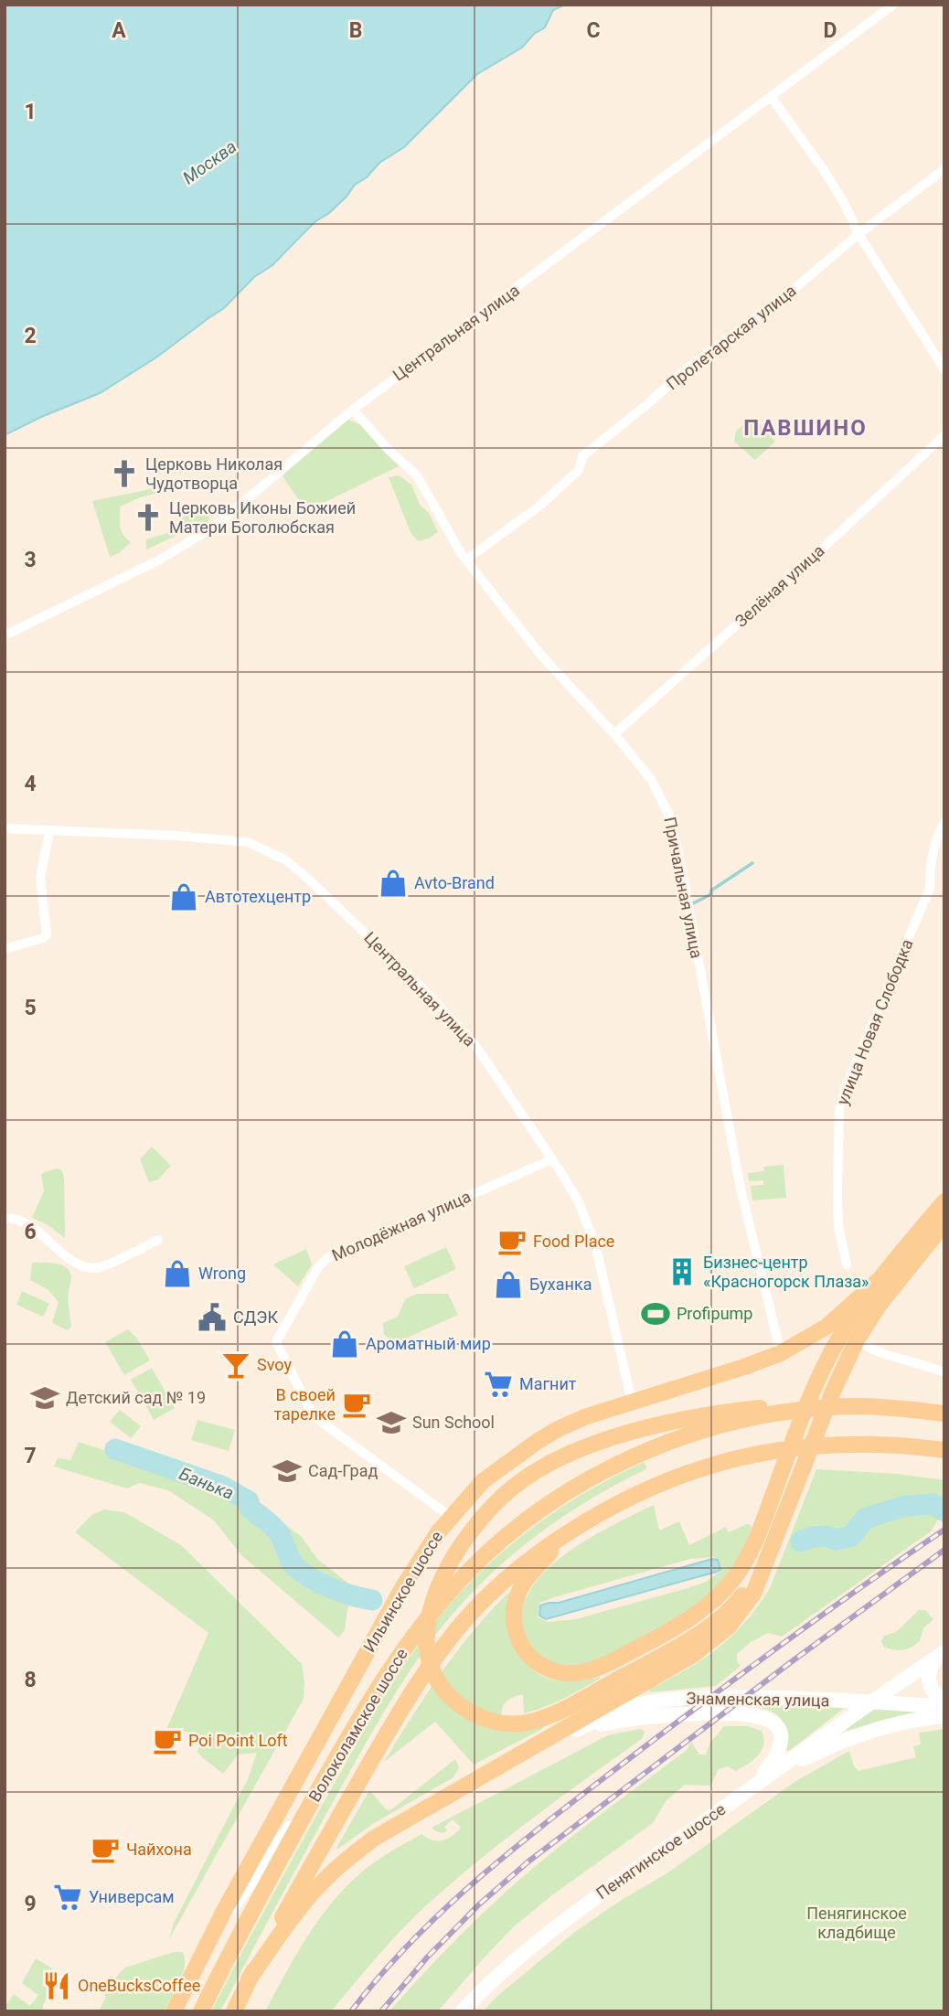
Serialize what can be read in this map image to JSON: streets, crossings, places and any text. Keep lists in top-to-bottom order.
{
  "streets": {
    "main road": [
      "Ильинское шоссе",
      "Знаменская улица",
      "Волоколамское шоссе",
      "Пенягинское шоссе"
    ],
    "street": [
      "Центральная улица",
      "Пролетарская улица",
      "Зелёная улица",
      "Причальная улица",
      "улица Новая Слободка",
      "Молодёжная улица"
    ]
  },
  "crossings": [
    ["Центральная улица", "Причальная улица"],
    ["Центральная улица", "Молодёжная улица"],
    ["Центральная улица", "Ильинское шоссе"],
    ["Пролетарская улица", "Причальная улица"],
    ["Зелёная улица", "Причальная улица"],
    ["Причальная улица", "Ильинское шоссе"],
    ["Молодёжная улица", "Ильинское шоссе"],
    ["Знаменская улица", "Пенягинское шоссе"]
  ],
  "districts": ["ПАВШИНО"],
  "water": ["Москва", "Банька"],
  "parks": ["Пенягинское кладбище"],
  "places": {
    "church": ["Церковь Николая Чудотворца", "Церковь Иконы Божией Матери Боголюбская"],
    "shop": [
      "Avto-Brand",
      "Автотехцентр",
      "Wrong",
      "Буханка",
      "Ароматный мир"
    ],
    "cafe": [
      "Food Place",
      "В своей тарелке",
      "Poi Point Loft",
      "Чайхона"
    ],
    "building": ["Бизнес-центр «Красногорск Плаза»"],
    "sports": ["Profipump"],
    "public building": ["СДЭК"],
    "bar": ["Svoy"],
    "supermarket": ["Магнит", "Универсам"],
    "school or university": ["Детский сад № 19", "Sun School", "Сад-Град"],
    "restaurant": ["OneBucksCoffee"]
  },
  "grid": {
    "columns": [
      "A",
      "B",
      "C",
      "D"
    ],
    "rows": [
      "1",
      "2",
      "3",
      "4",
      "5",
      "6",
      "7",
      "8",
      "9"
    ]
  }
}
